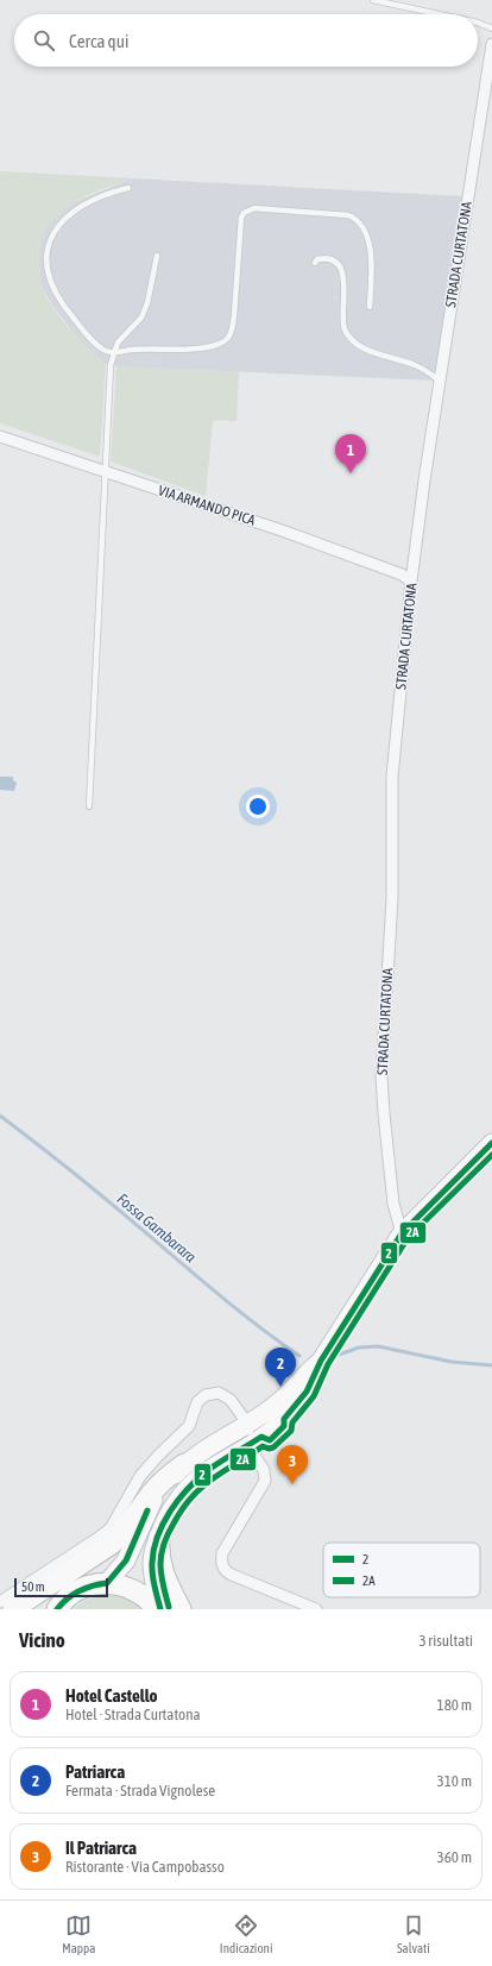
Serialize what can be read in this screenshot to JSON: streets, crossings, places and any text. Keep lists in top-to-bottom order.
{
  "streets": {
    "street": ["STRADA CURTATONA", "VIA ARMANDO PICA"]
  },
  "crossings": [
    ["STRADA CURTATONA", "VIA ARMANDO PICA"]
  ],
  "water": ["Fossa Gambarara"],
  "lines": ["transit line 2", "transit line 2A"],
  "legend": ["2", "2A"],
  "scale_bar": "50 m",
  "page": {
    "search": "Cerca qui",
    "pins": ["1", "2", "3"],
    "scale": "50 m",
    "heading": ["Vicino", "3 risultati"],
    "list": [
      {
        "mark": "1",
        "name": "Hotel Castello",
        "note": "Hotel · Strada Curtatona",
        "value": "180 m"
      },
      {
        "mark": "2",
        "name": "Patriarca",
        "note": "Fermata · Strada Vignolese",
        "value": "310 m"
      },
      {
        "mark": "3",
        "name": "Il Patriarca",
        "note": "Ristorante · Via Campobasso",
        "value": "360 m"
      }
    ],
    "nav": ["Mappa", "Indicazioni", "Salvati"]
  }
}
